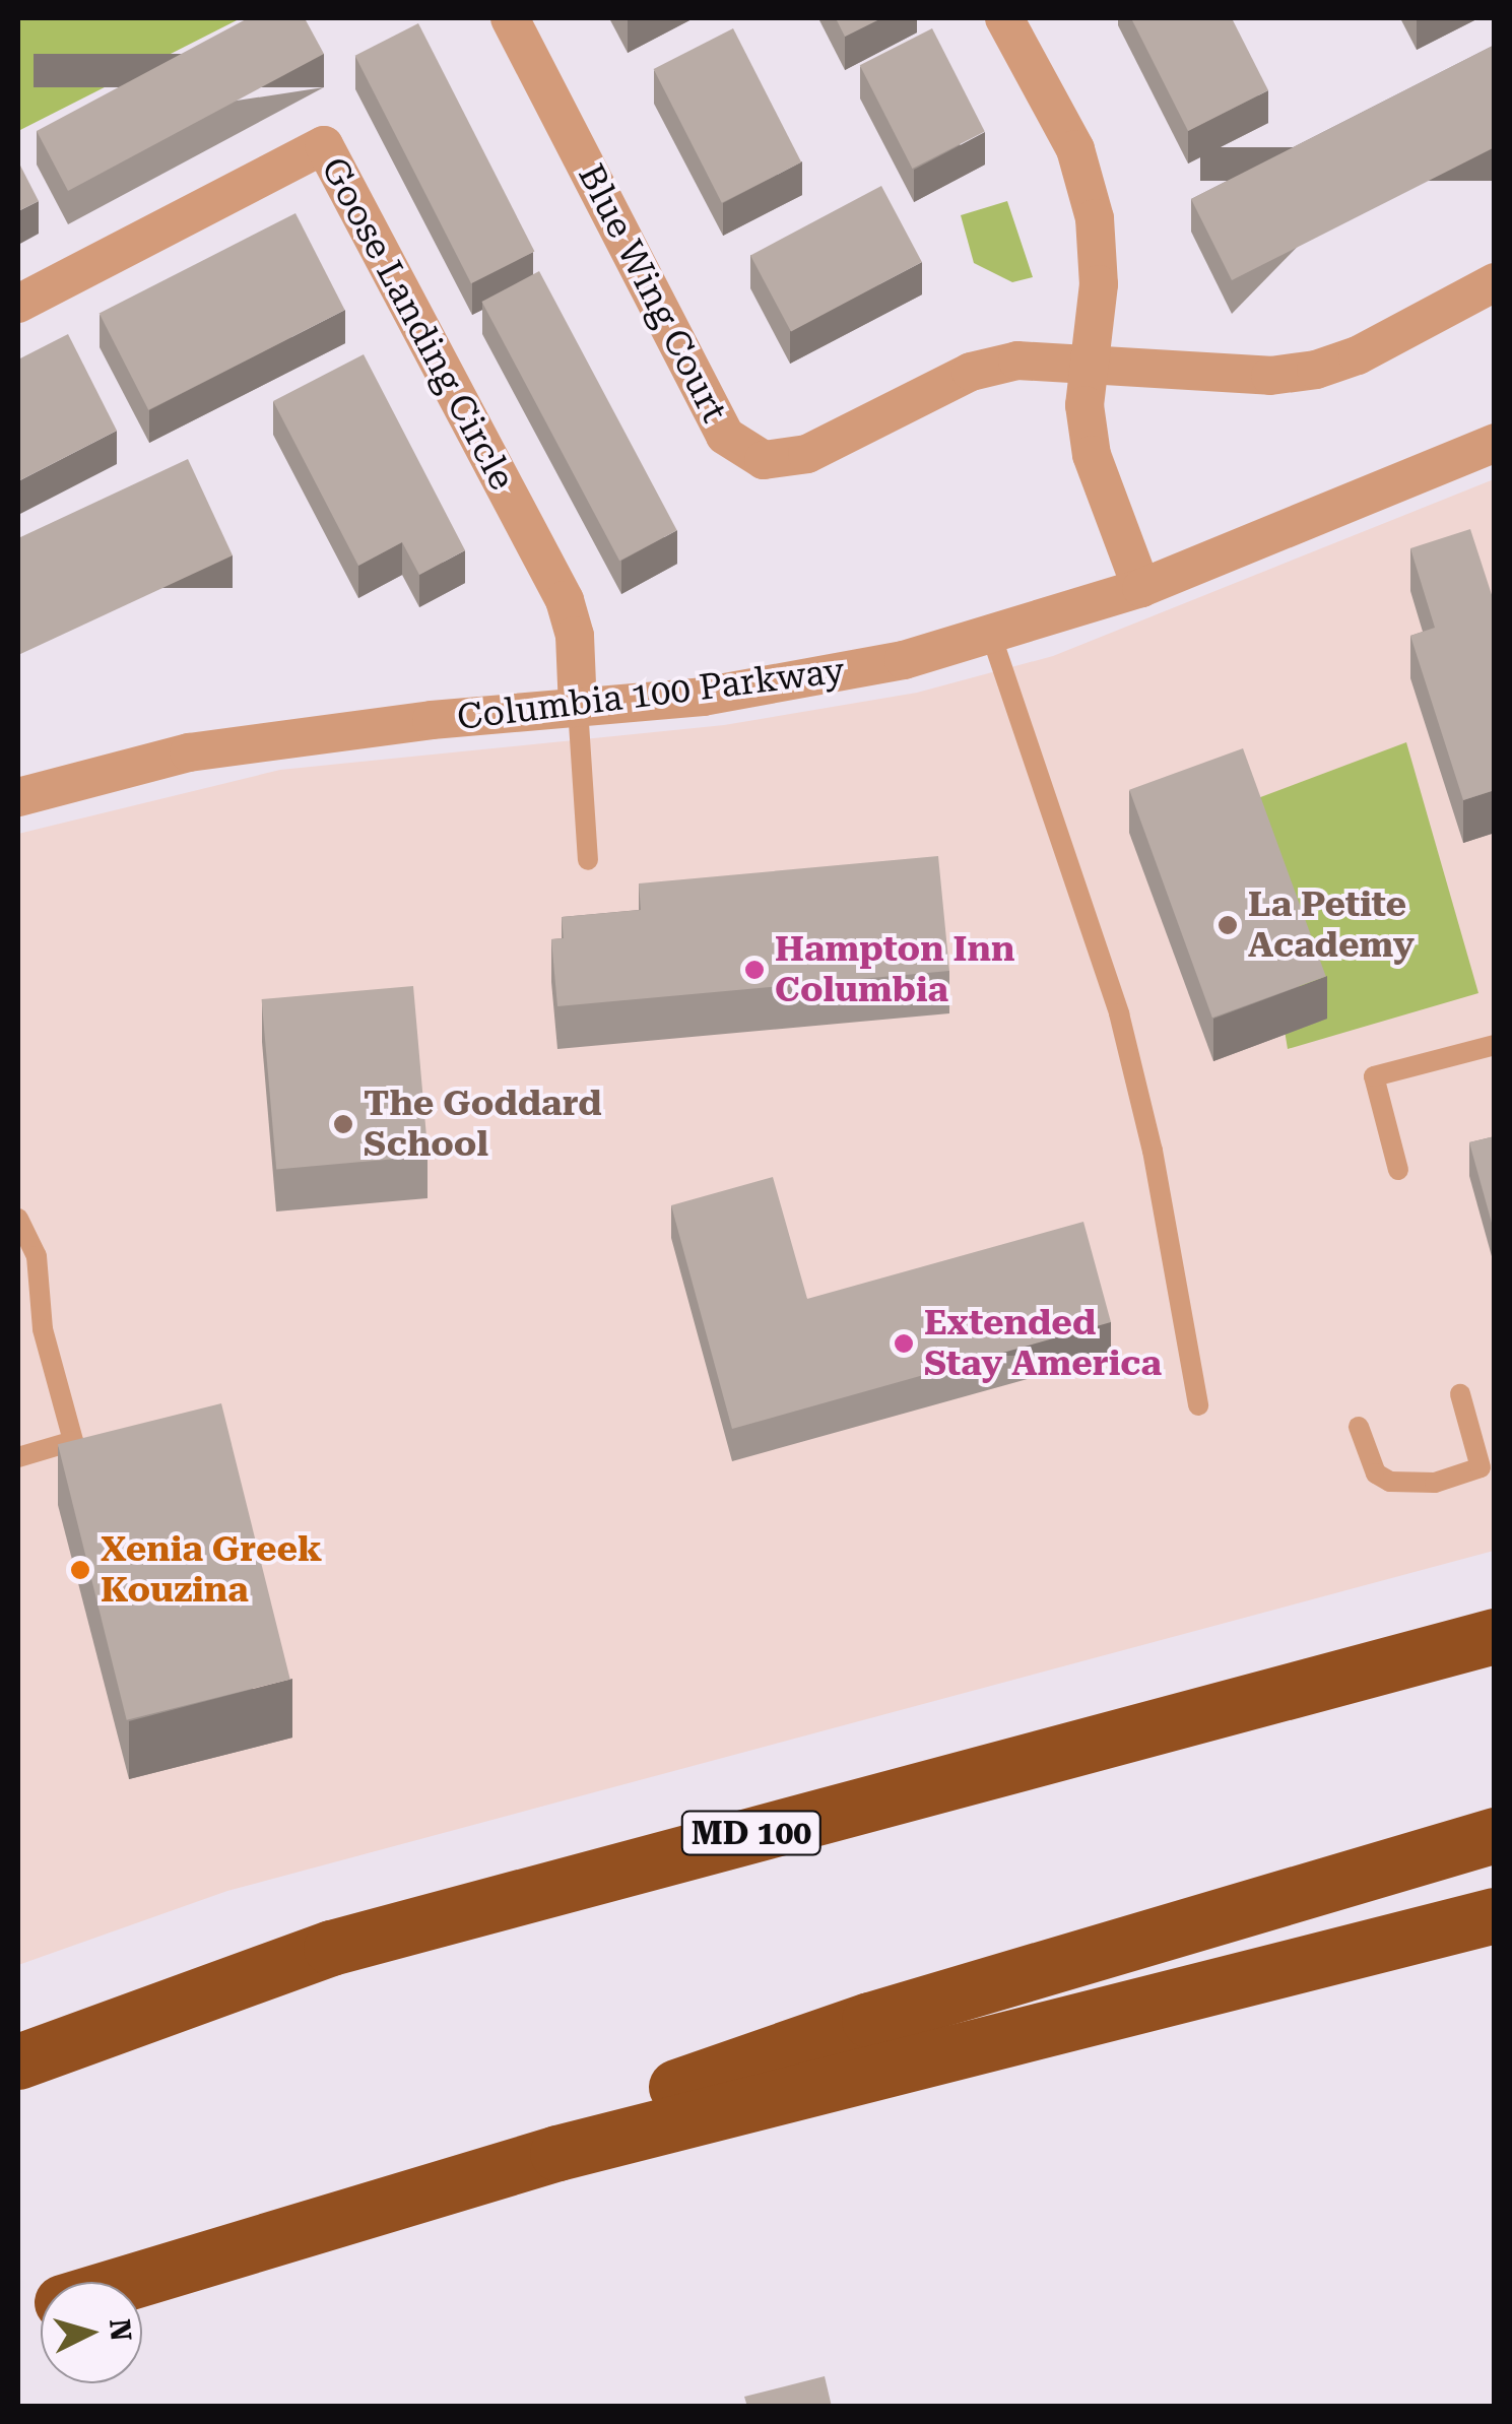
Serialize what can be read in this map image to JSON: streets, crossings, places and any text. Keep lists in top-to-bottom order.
{
  "streets": {
    "highway": ["MD 100"],
    "street": ["Blue Wing Court", "Goose Landing Circle", "Columbia 100 Parkway"]
  },
  "crossings": [
    ["Goose Landing Circle", "Columbia 100 Parkway"]
  ],
  "places": [
    "La Petite Academy",
    "Hampton Inn Columbia",
    "The Goddard School",
    "Extended Stay America",
    "Xenia Greek Kouzina"
  ],
  "north": "right"
}
